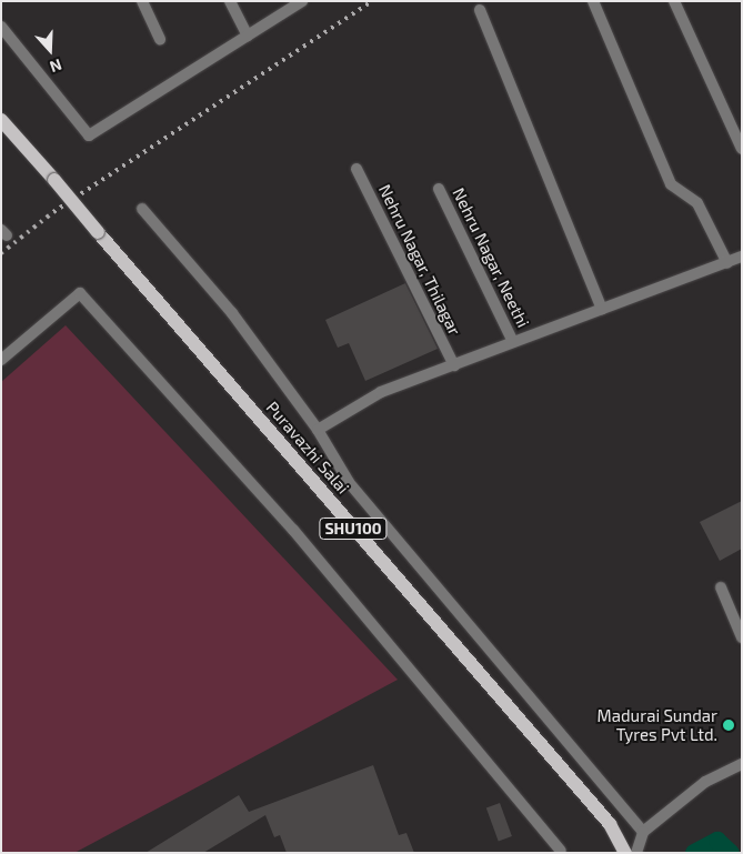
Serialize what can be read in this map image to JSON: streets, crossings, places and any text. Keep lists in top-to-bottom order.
{
  "streets": {
    "main road": ["Puravazhi Salai", "SHU100"],
    "street": ["Nehru Nagar, Neethi", "Nehru Nagar, Thilagar"]
  },
  "places": ["Madurai Sundar Tyres Pvt Ltd."],
  "north": "bottom"
}
